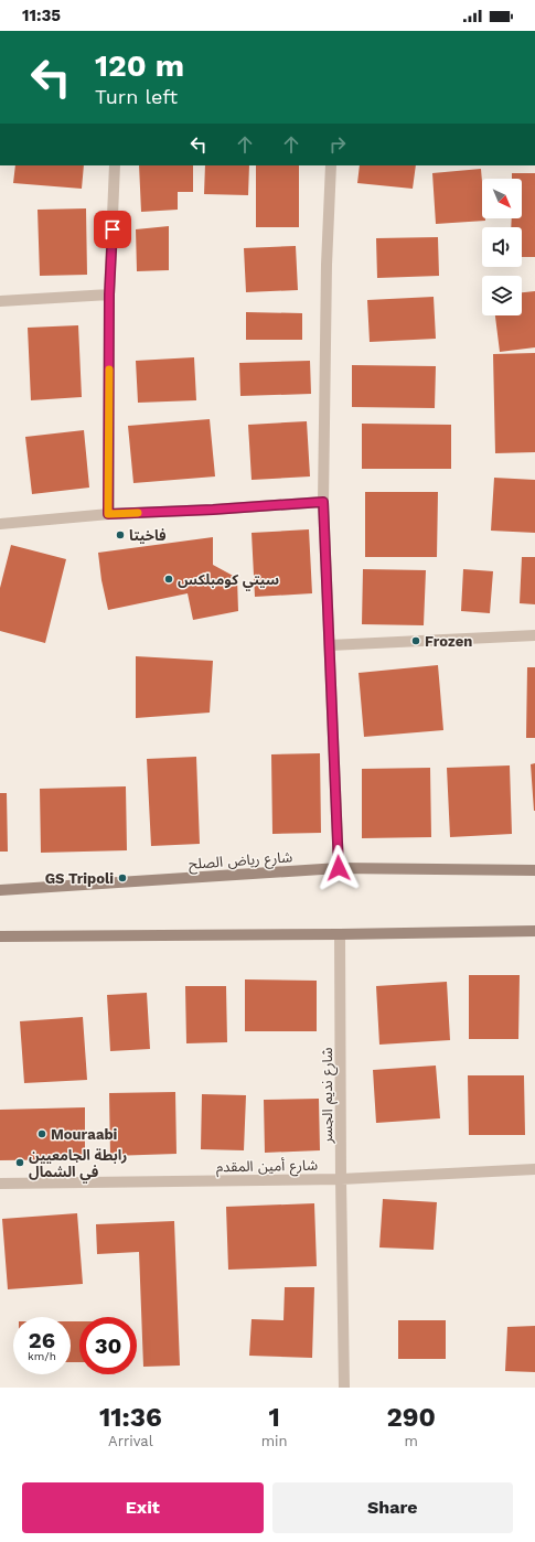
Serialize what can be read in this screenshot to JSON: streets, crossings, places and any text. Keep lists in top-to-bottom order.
{
  "streets": {
    "street": ["شارع رياض الصلح", "شارع نديم الجسر", "شارع أمين المقدم"]
  },
  "crossings": [
    ["شارع نديم الجسر", "شارع أمين المقدم"]
  ],
  "places": [
    "فاخيتا",
    "سيتي كومبلكس",
    "Frozen",
    "GS Tripoli",
    "Mouraabi",
    "رابطة الجامعيين في الشمال"
  ],
  "north": "bottom right",
  "page": {
    "status": "11:35",
    "turn": ["120 m", "Turn left"],
    "speed": "26 km/h",
    "limit": "30",
    "eta": [
      "11:36",
      "Arrival",
      "1",
      "min",
      "290",
      "m"
    ],
    "buttons": ["Exit", "Share"]
  }
}
